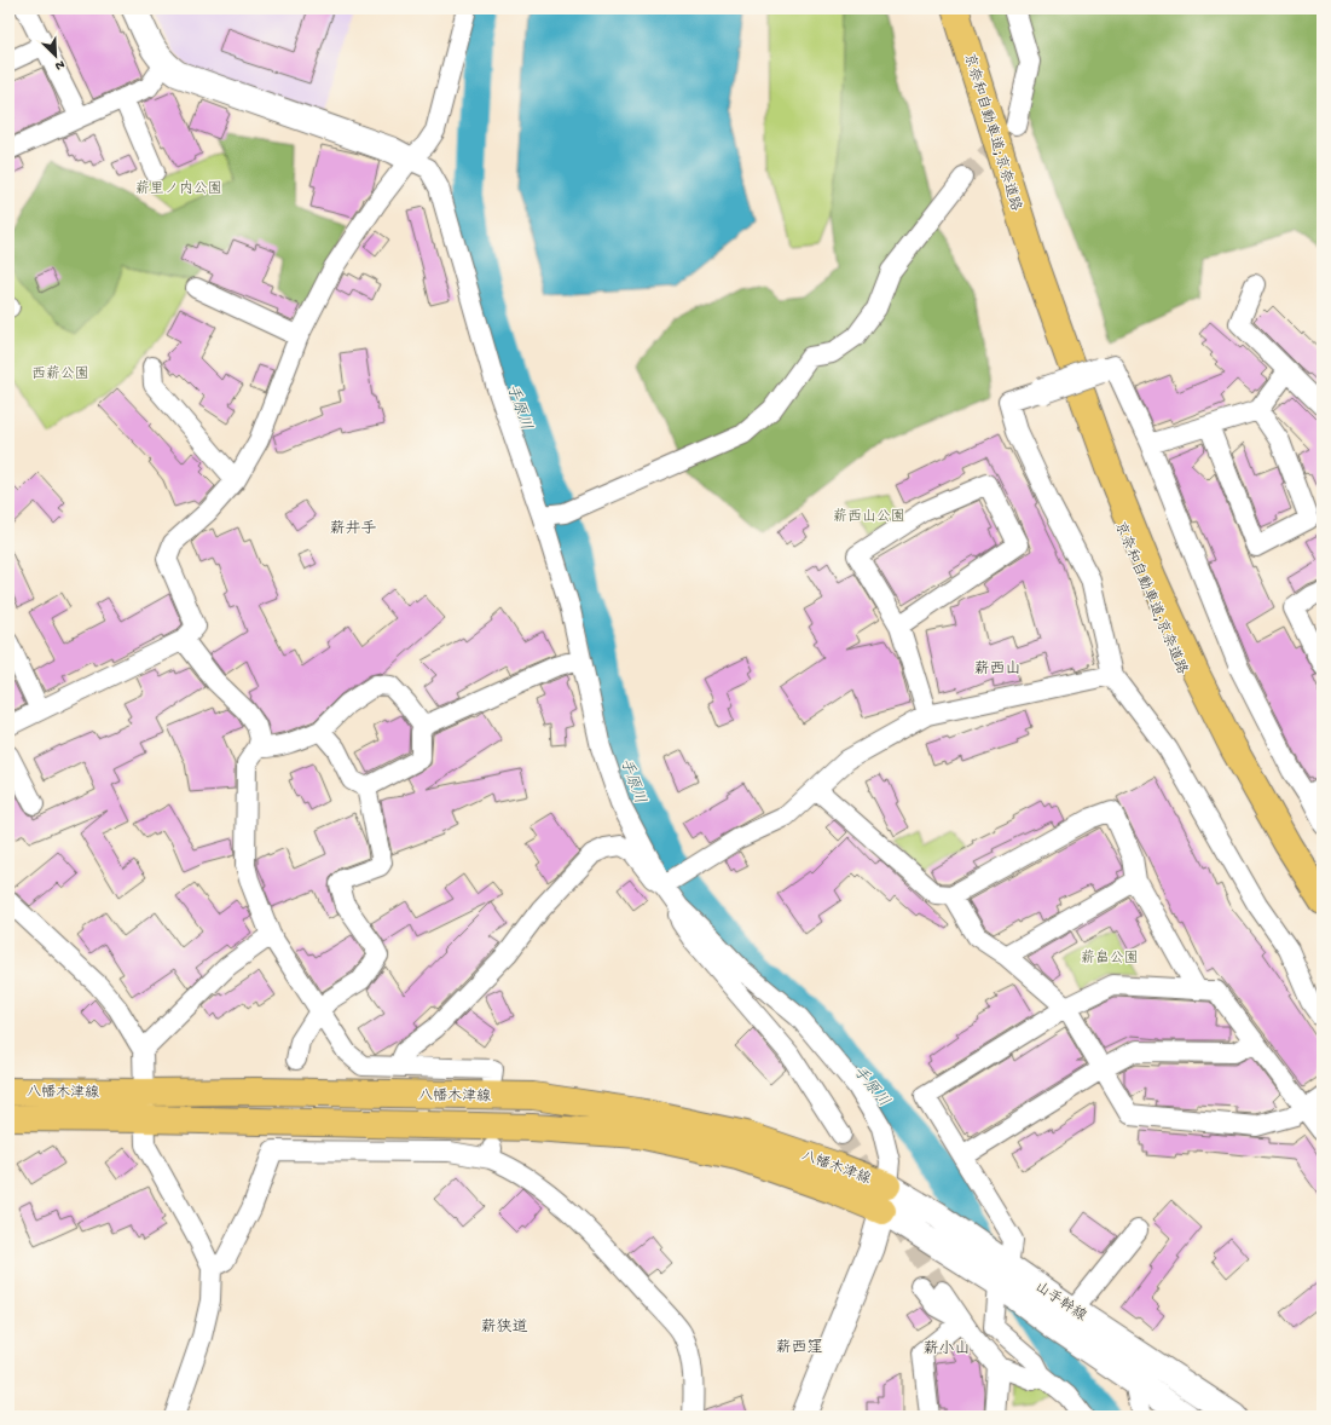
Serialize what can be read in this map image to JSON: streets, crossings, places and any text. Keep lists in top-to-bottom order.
{
  "streets": {
    "main road": ["京奈和自動車道;京奈道路", "八幡木津線"],
    "street": ["山手幹線"]
  },
  "crossings": [
    ["八幡木津線", "山手幹線"]
  ],
  "districts": [
    "薪井手",
    "薪西山",
    "薪狭道",
    "薪西窪",
    "薪小山"
  ],
  "water": ["手原川"],
  "parks": [
    "薪里ノ内公園",
    "西薪公園",
    "薪西山公園",
    "薪畠公園"
  ],
  "north": "bottom right"
}
